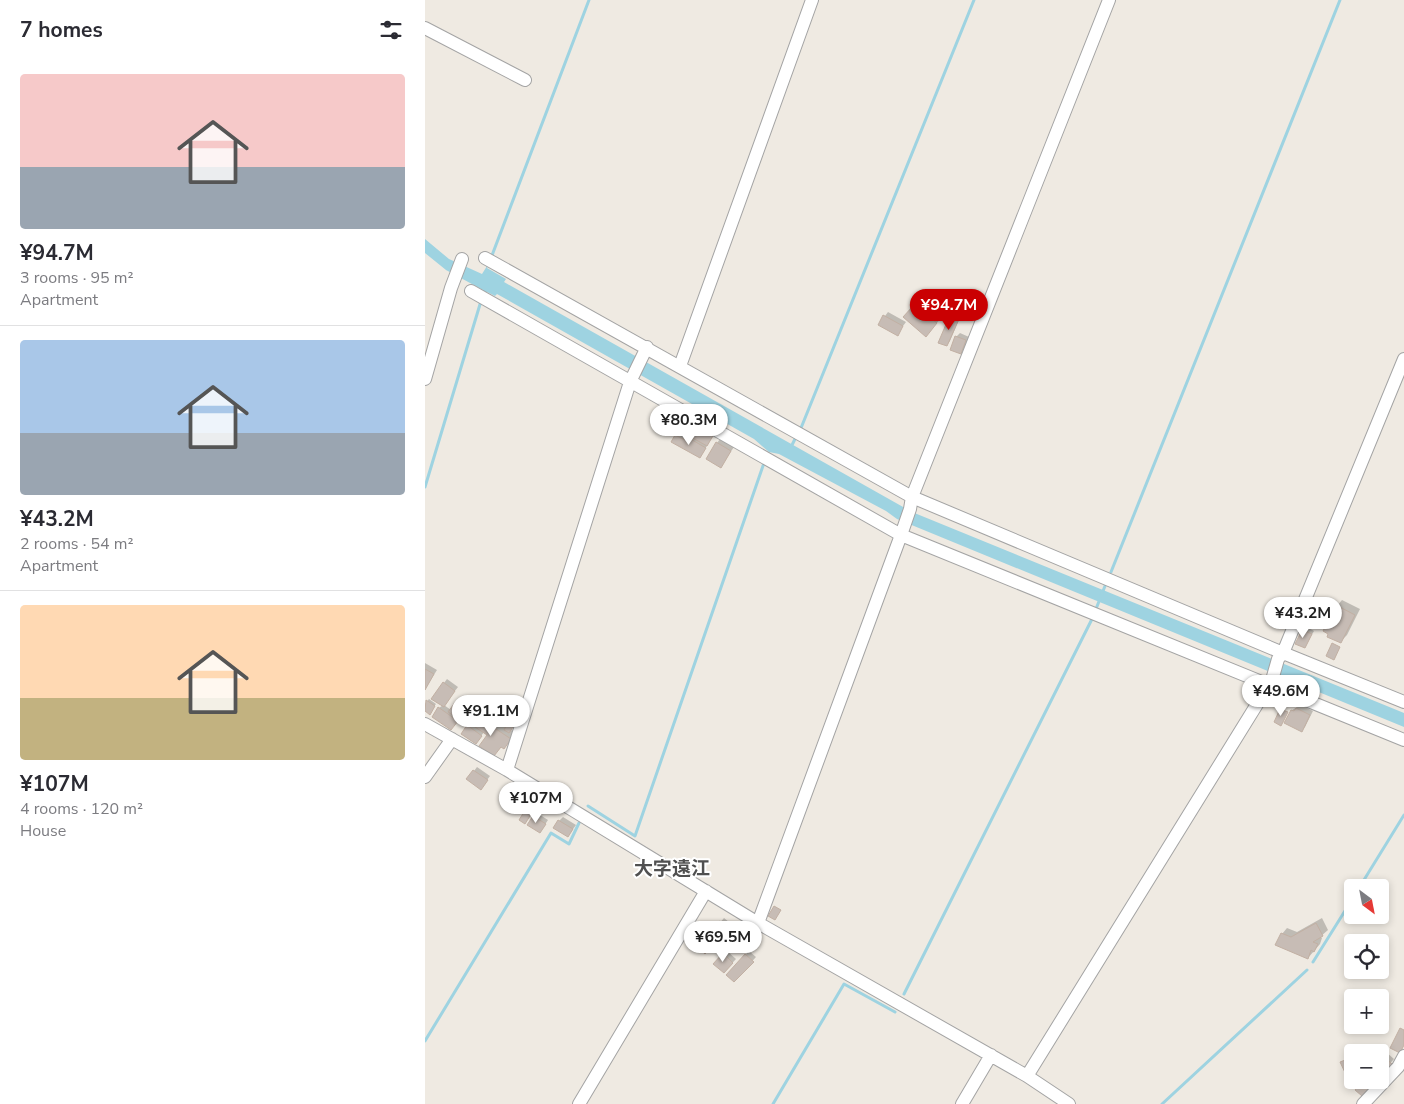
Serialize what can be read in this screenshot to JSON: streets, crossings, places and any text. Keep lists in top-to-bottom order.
{
  "districts": ["大字遠江"],
  "north": "bottom right",
  "page": {
    "heading": "7 homes",
    "list": [
      {
        "name": "¥94.7M",
        "note": "3 rooms · 95 m² · Apartment"
      },
      {
        "name": "¥43.2M",
        "note": "2 rooms · 54 m² · Apartment"
      },
      {
        "name": "¥107M",
        "note": "4 rooms · 120 m² · House"
      }
    ],
    "price": [
      "¥94.7M",
      "¥80.3M",
      "¥43.2M",
      "¥49.6M",
      "¥91.1M",
      "¥107M",
      "¥69.5M"
    ],
    "map_buttons": ["+", "−"]
  }
}
